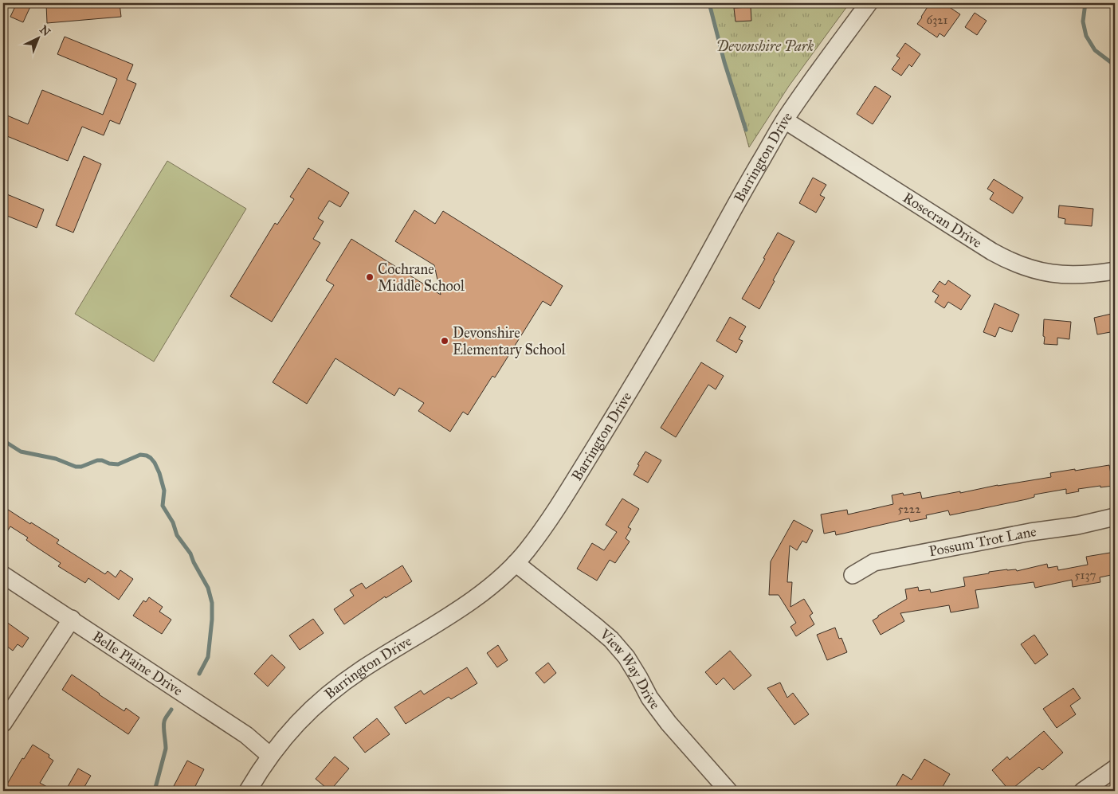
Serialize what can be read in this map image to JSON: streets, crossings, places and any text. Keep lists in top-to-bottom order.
{
  "streets": {
    "street": [
      "Barrington Drive",
      "Rosecran Drive",
      "Possum Trot Lane",
      "Belle Plaine Drive",
      "View Way Drive"
    ]
  },
  "crossings": [
    ["Barrington Drive", "Rosecran Drive"],
    ["Barrington Drive", "Belle Plaine Drive"],
    ["Barrington Drive", "View Way Drive"]
  ],
  "parks": ["Devonshire Park"],
  "places": ["Cochrane Middle School", "Devonshire Elementary School"],
  "house_numbers": ["6321", "5222", "5137"],
  "north": "top right"
}
